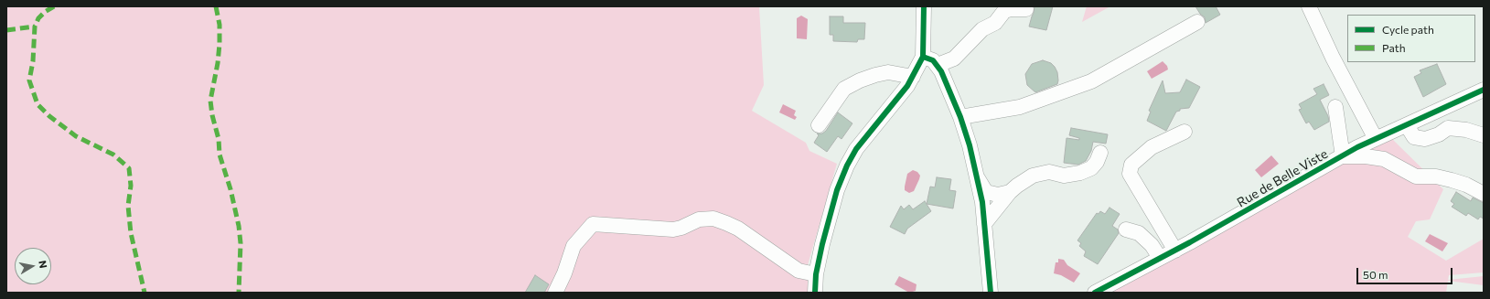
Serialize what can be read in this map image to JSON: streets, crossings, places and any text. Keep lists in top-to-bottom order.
{
  "streets": {
    "street": ["Rue de Belle Viste"]
  },
  "legend": ["Cycle path", "Path"],
  "scale_bar": "50 m",
  "north": "right"
}
